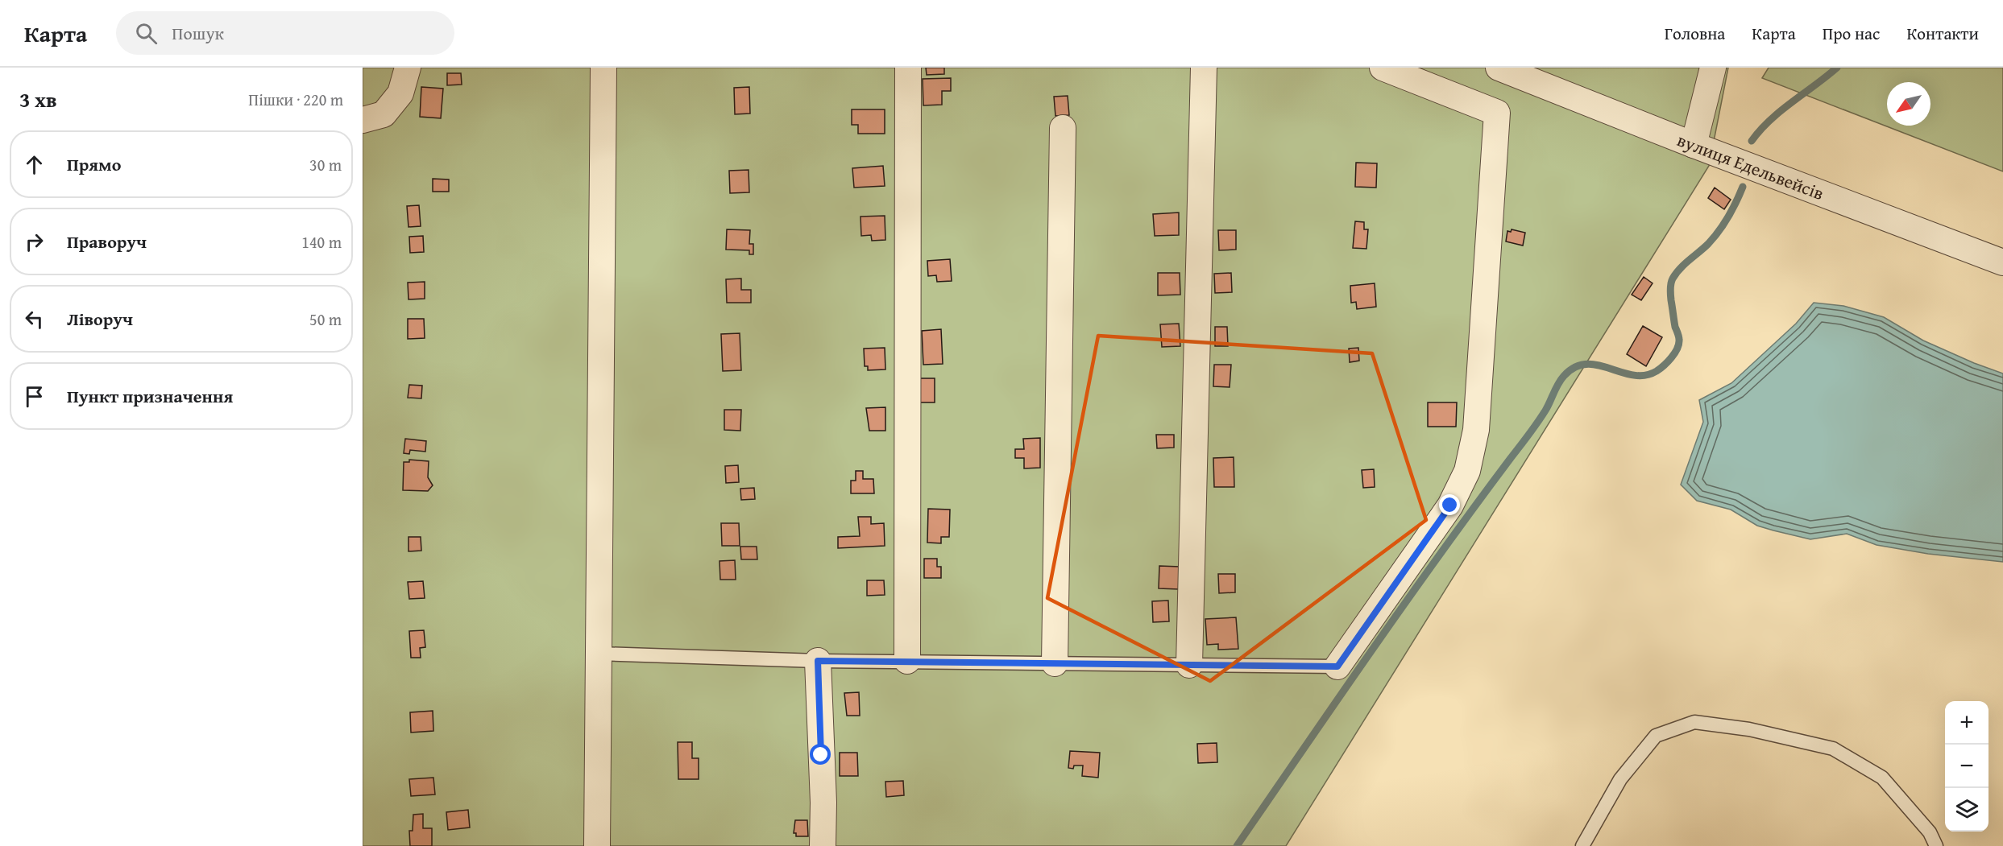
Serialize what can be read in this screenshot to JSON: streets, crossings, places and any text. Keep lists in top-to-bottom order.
{
  "streets": {
    "street": ["вулиця Едельвейсів"]
  },
  "north": "bottom left",
  "page": {
    "header": "Карта",
    "search": "Пошук",
    "nav": [
      "Головна",
      "Карта",
      "Про нас",
      "Контакти"
    ],
    "heading": ["3 хв", "Пішки · 220 m"],
    "list": [
      ["Прямо", "30 m"],
      ["Праворуч", "140 m"],
      ["Ліворуч", "50 m"],
      "Пункт призначення"
    ],
    "map_buttons": ["+", "−"]
  }
}
